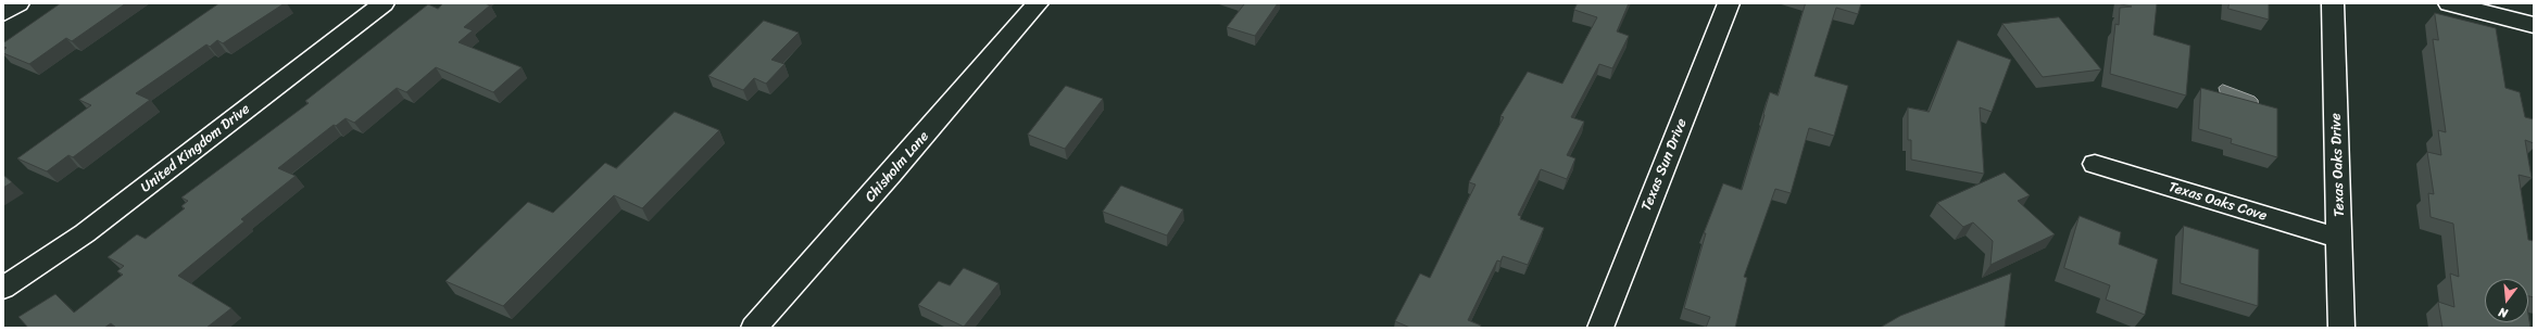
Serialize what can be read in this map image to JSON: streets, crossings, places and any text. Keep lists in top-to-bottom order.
{
  "streets": {
    "street": [
      "United Kingdom Drive",
      "Texas Sun Drive",
      "Texas Oaks Drive",
      "Chisholm Lane",
      "Texas Oaks Cove"
    ]
  },
  "crossings": [
    ["Texas Oaks Drive", "Texas Oaks Cove"]
  ],
  "north": "bottom"
}
